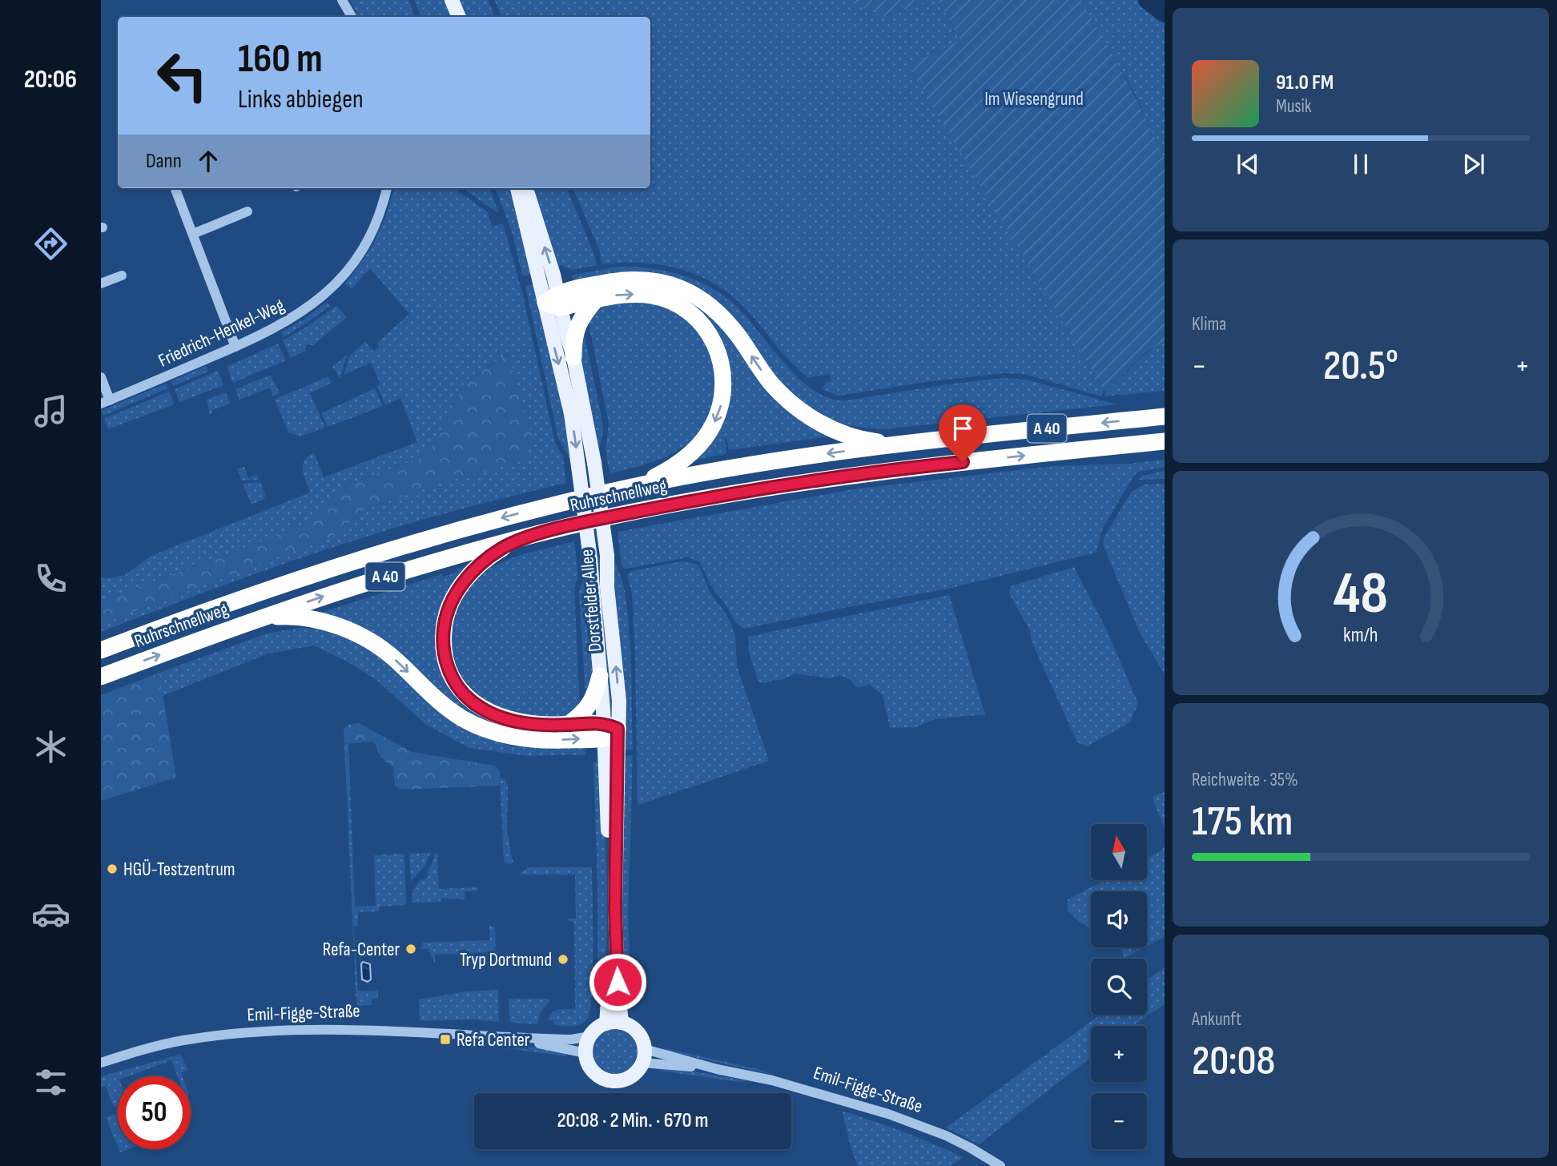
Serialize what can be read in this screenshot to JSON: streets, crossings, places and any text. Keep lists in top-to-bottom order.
{
  "streets": {
    "highway": ["A 40", "Ruhrschnellweg"],
    "main road": ["Dorstfelder Allee"],
    "street": ["Friedrich-Henkel-Weg", "Emil-Figge-Straße"]
  },
  "crossings": [
    ["Dorstfelder Allee", "Emil-Figge-Straße"]
  ],
  "parks": ["Im Wiesengrund"],
  "places": {
    "other": ["HGÜ-Testzentrum", "Refa-Center", "Tryp Dortmund"],
    "transit": ["Refa Center"]
  },
  "north": "top",
  "page": {
    "tabs": "20:06",
    "turn": ["160 m", "Links abbiegen"],
    "song": ["91.0 FM", "Musik"],
    "then": "Dann",
    "tile": [
      "Klima",
      ["Reichweite · 35%", "175 km"],
      ["Ankunft", "20:08"]
    ],
    "heat": ["−", "20.5°", "+"],
    "map_buttons": ["+", "−"],
    "limit": "50",
    "trip": "20:08 · 2 Min. · 670 m",
    "gauge": ["48", "km/h"]
  }
}
